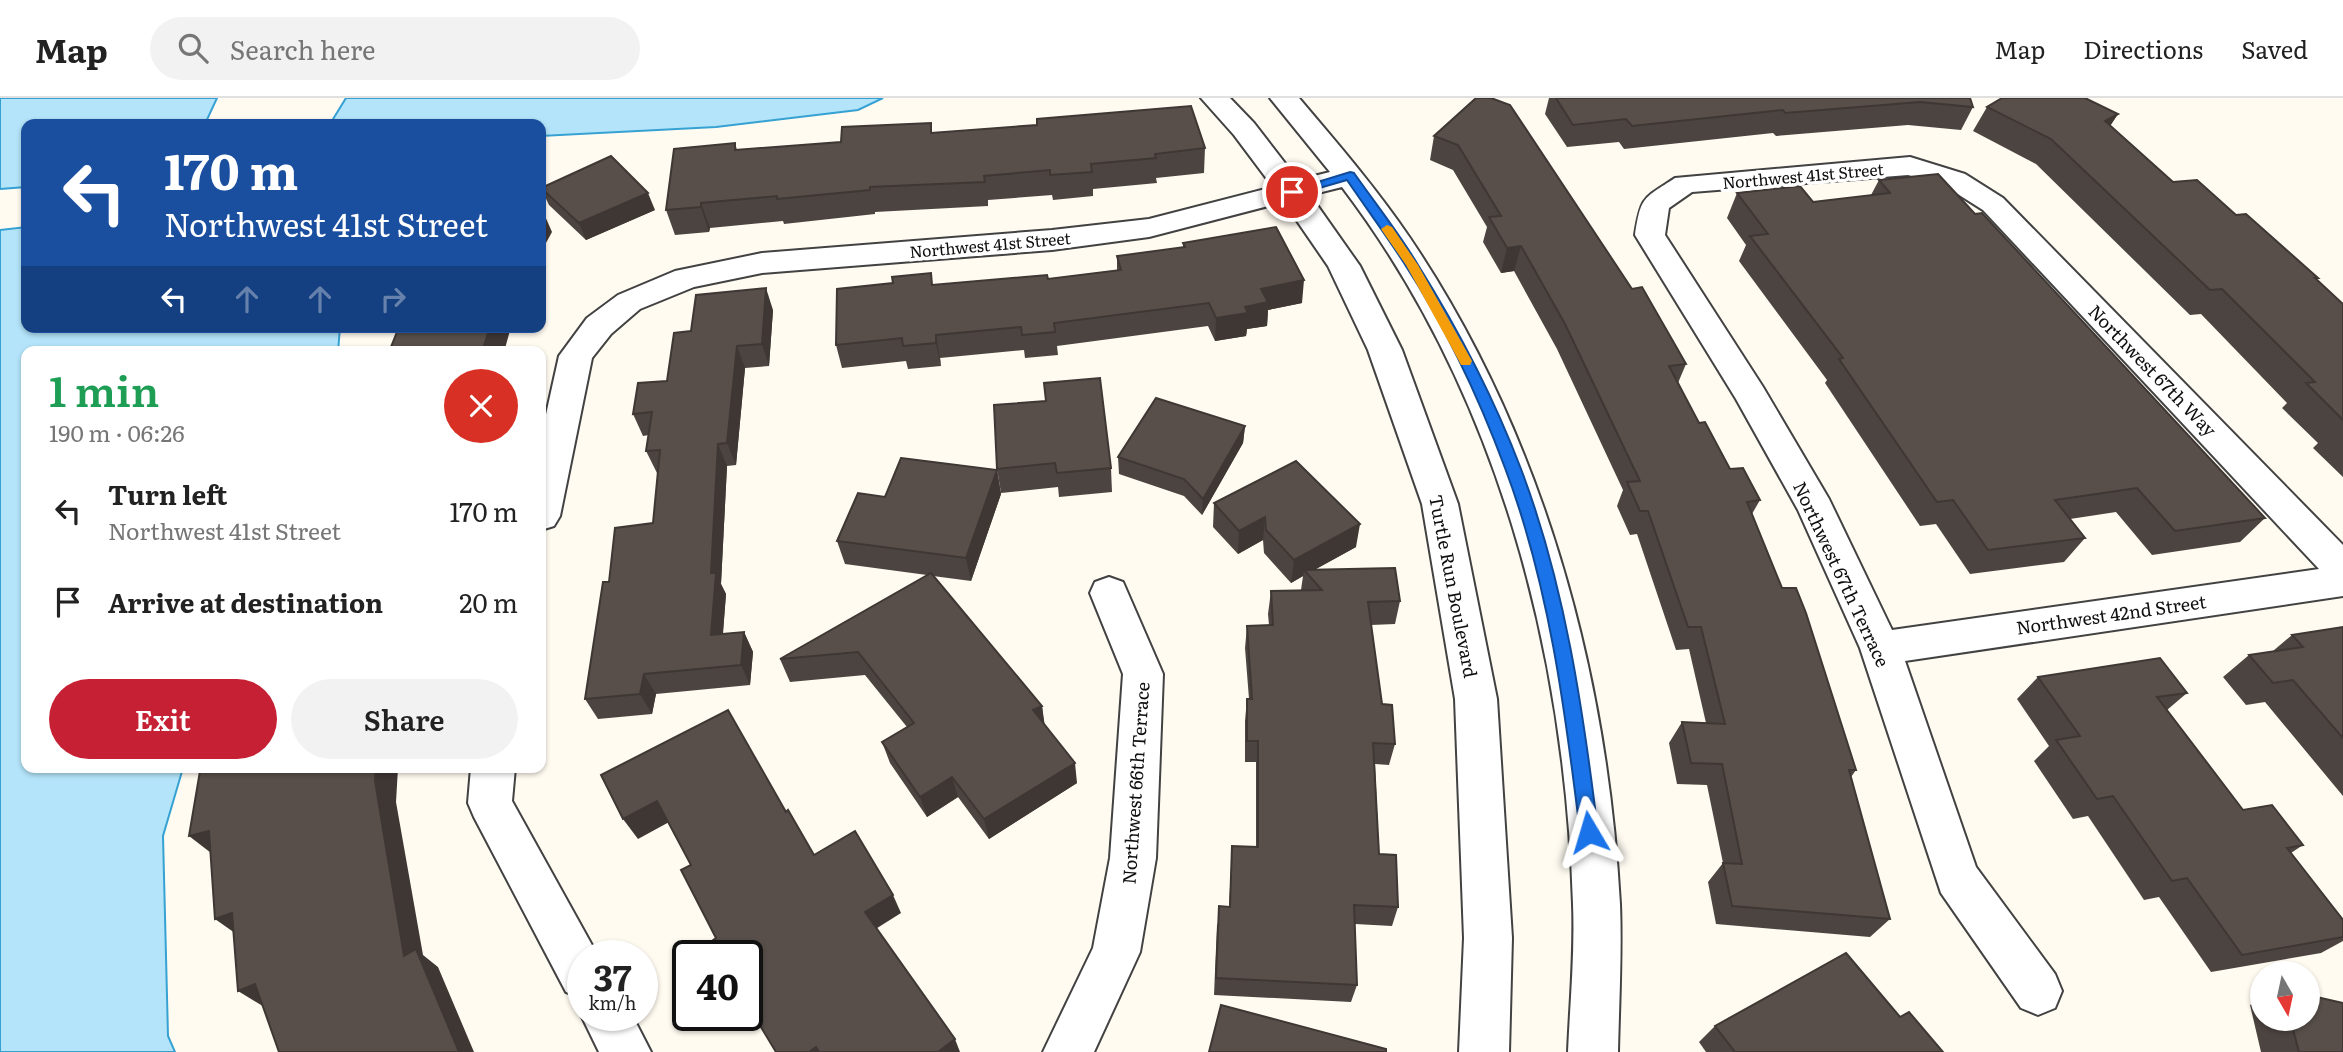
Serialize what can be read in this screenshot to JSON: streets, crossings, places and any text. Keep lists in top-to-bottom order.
{
  "streets": {
    "street": [
      "Northwest 41st Street",
      "Northwest 67th Way",
      "Northwest 67th Terrace",
      "Turtle Run Boulevard",
      "Northwest 42nd Street",
      "Northwest 66th Terrace"
    ]
  },
  "crossings": [
    ["Northwest 41st Street", "Northwest 67th Way"],
    ["Northwest 41st Street", "Northwest 67th Terrace"],
    ["Northwest 41st Street", "Turtle Run Boulevard"],
    ["Northwest 67th Terrace", "Northwest 42nd Street"]
  ],
  "north": "bottom",
  "page": {
    "header": "Map",
    "search": "Search here",
    "nav": ["Map", "Directions", "Saved"],
    "turn": ["170 m", "Northwest 41st Street"],
    "heading": ["1 min", "190 m · 06:26"],
    "list": [
      {
        "name": "Turn left",
        "note": "Northwest 41st Street",
        "value": "170 m"
      },
      {
        "name": "Arrive at destination",
        "value": "20 m"
      }
    ],
    "buttons": ["Exit", "Share"],
    "speed": "37 km/h",
    "limit": "40"
  }
}
